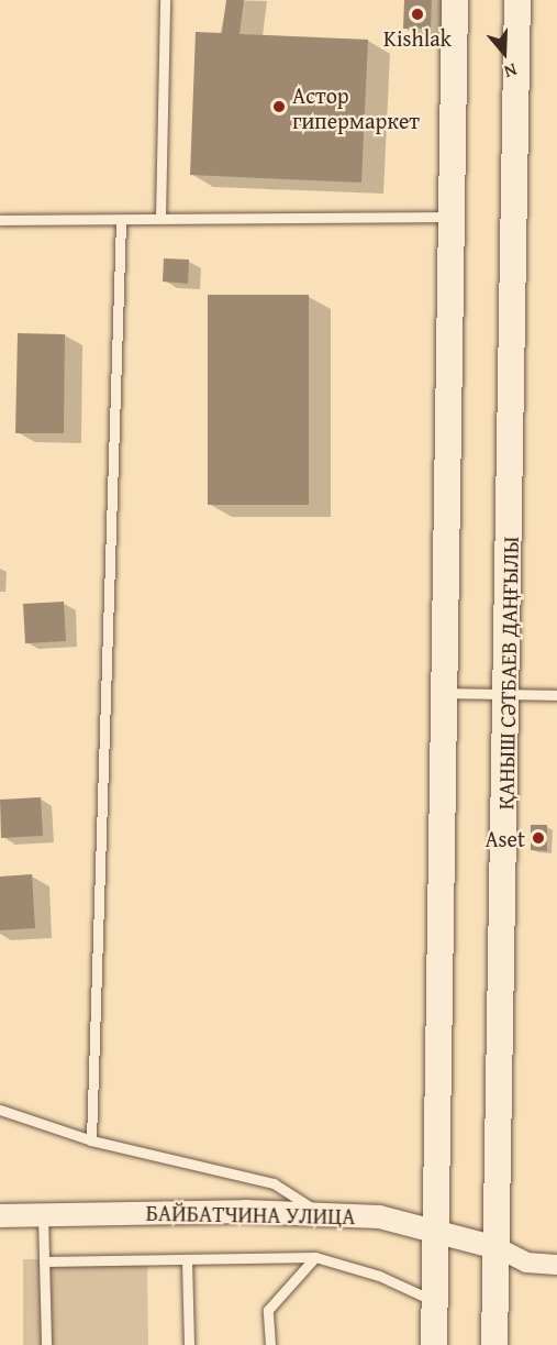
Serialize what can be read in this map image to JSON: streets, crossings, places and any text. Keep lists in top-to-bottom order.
{
  "streets": {
    "main road": ["ҚАНЫШ СӘТБАЕВ ДАҢҒЫЛЫ"],
    "street": ["БАЙБАТЧИНА УЛИЦА"]
  },
  "crossings": [
    ["ҚАНЫШ СӘТБАЕВ ДАҢҒЫЛЫ", "БАЙБАТЧИНА УЛИЦА"]
  ],
  "places": ["Kishlak", "Астор гипермаркет", "Aset"],
  "north": "bottom"
}
